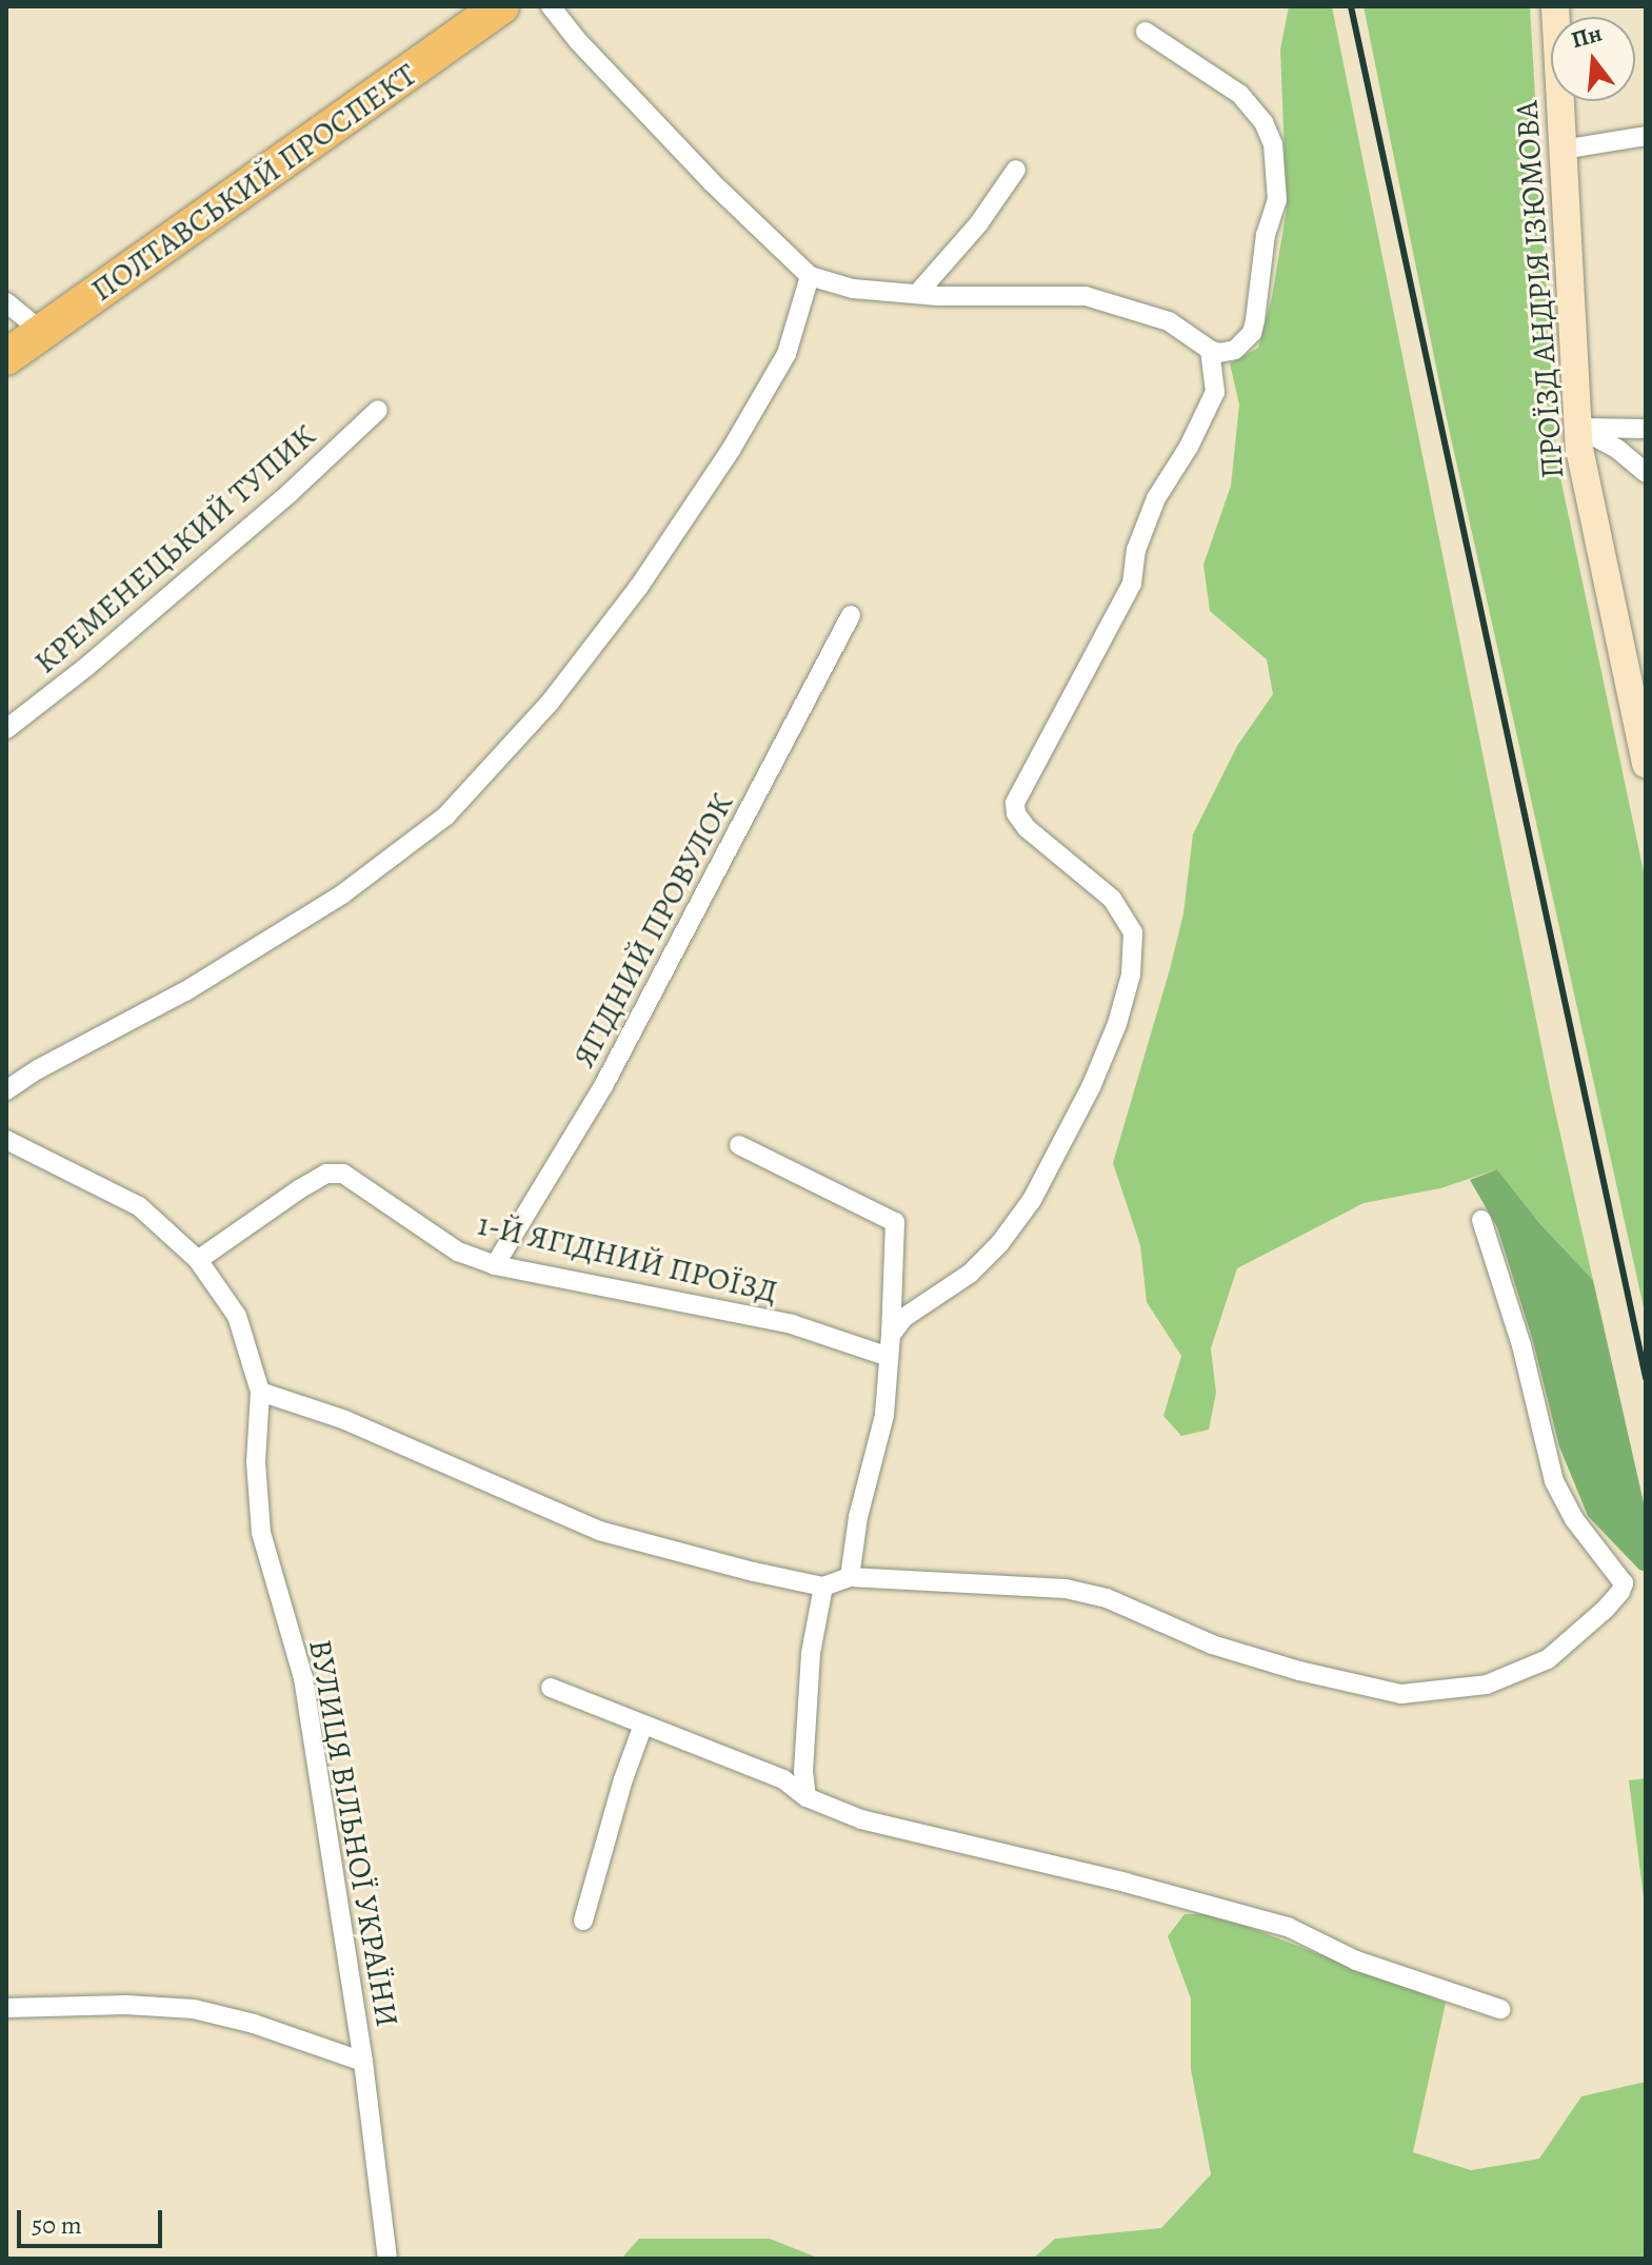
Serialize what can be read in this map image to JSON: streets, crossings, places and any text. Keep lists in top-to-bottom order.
{
  "streets": {
    "highway": ["ПОЛТАВСЬКИЙ ПРОСПЕКТ"],
    "street": [
      "ПРОЇЗД АНДРІЯ ІЗЮМОВА",
      "КРЕМЕНЕЦЬКИЙ ТУПИК",
      "ЯГІДНИЙ ПРОВУЛОК",
      "1-Й ЯГІДНИЙ ПРОЇЗД",
      "ВУЛИЦЯ ВІЛЬНОЇ УКРАЇНИ"
    ]
  },
  "crossings": [
    ["ЯГІДНИЙ ПРОВУЛОК", "1-Й ЯГІДНИЙ ПРОЇЗД"],
    ["1-Й ЯГІДНИЙ ПРОЇЗД", "ВУЛИЦЯ ВІЛЬНОЇ УКРАЇНИ"]
  ],
  "scale_bar": "50 m",
  "north": "top"
}
